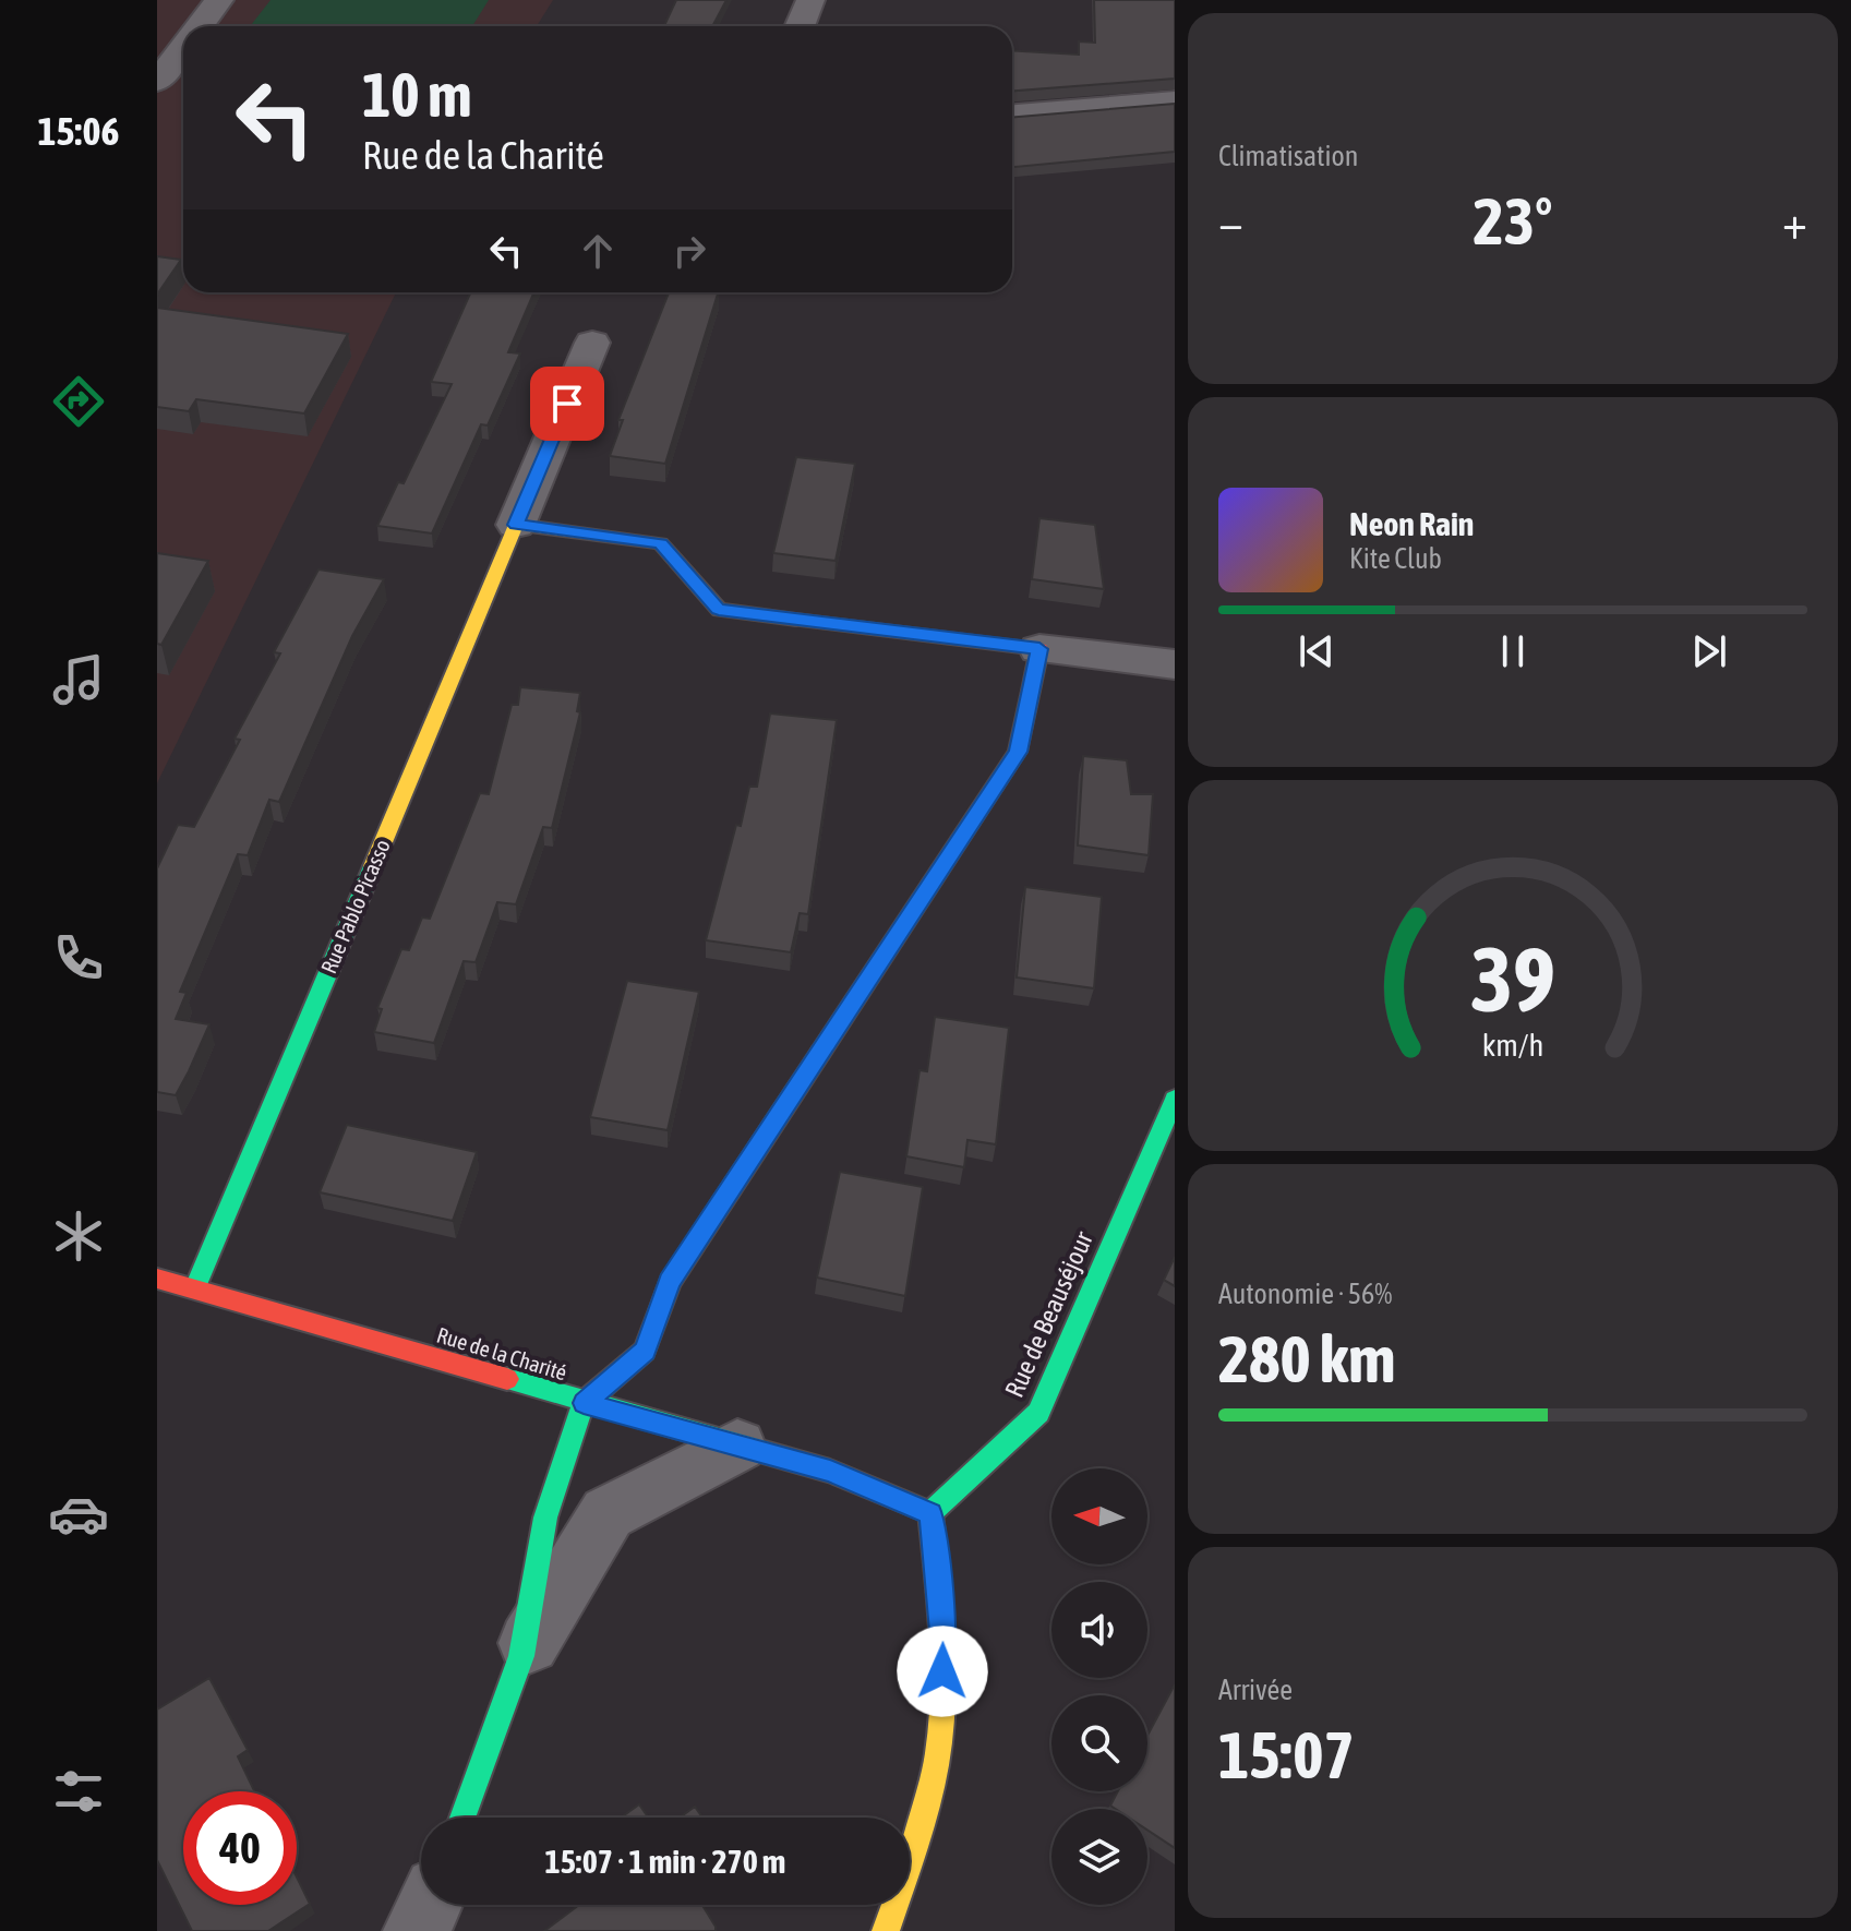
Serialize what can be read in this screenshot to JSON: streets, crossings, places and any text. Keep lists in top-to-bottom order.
{
  "streets": {
    "street": ["Rue Pablo Picasso", "Rue de Beauséjour", "Rue de la Charité"]
  },
  "crossings": [
    ["Rue Pablo Picasso", "Rue de la Charité"],
    ["Rue de Beauséjour", "Rue de la Charité"]
  ],
  "north": "left",
  "page": {
    "tabs": "15:06",
    "tile": [
      "Climatisation",
      ["Autonomie · 56%", "280 km"],
      ["Arrivée", "15:07"]
    ],
    "turn": ["10 m", "Rue de la Charité"],
    "heat": ["−", "23°", "+"],
    "song": ["Neon Rain", "Kite Club"],
    "limit": "40",
    "trip": "15:07 · 1 min · 270 m",
    "gauge": ["39", "km/h"]
  }
}
